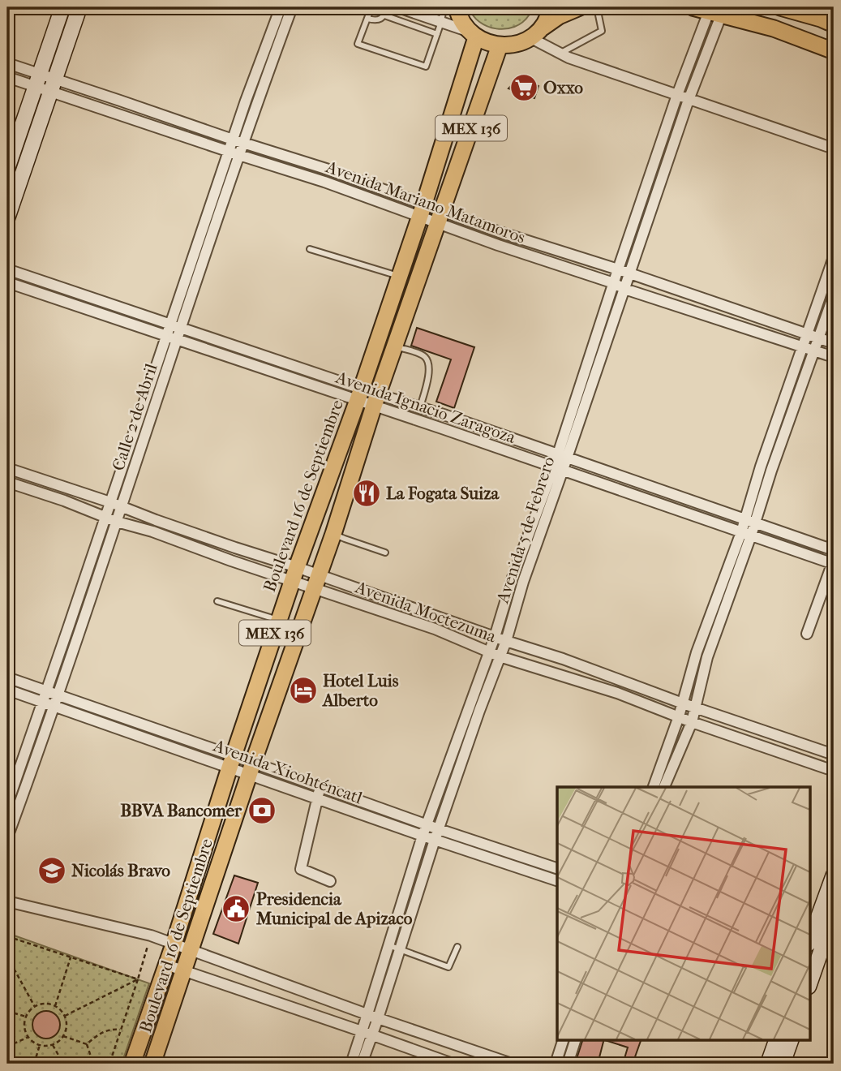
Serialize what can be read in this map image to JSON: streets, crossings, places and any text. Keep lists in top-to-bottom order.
{
  "streets": {
    "main road": ["MEX 136", "Boulevard 16 de Septiembre"],
    "street": [
      "Avenida Mariano Matamoros",
      "Avenida Ignacio Zaragoza",
      "Calle 2 de Abril",
      "Avenida 5 de Febrero",
      "Avenida Moctezuma",
      "Avenida Xicohténcatl"
    ]
  },
  "crossings": [
    ["Avenida Mariano Matamoros", "Calle 2 de Abril"],
    ["Avenida Mariano Matamoros", "Boulevard 16 de Septiembre"],
    ["Avenida Mariano Matamoros", "Avenida 5 de Febrero"],
    ["Avenida Ignacio Zaragoza", "Calle 2 de Abril"],
    ["Avenida Ignacio Zaragoza", "Boulevard 16 de Septiembre"],
    ["Avenida Ignacio Zaragoza", "Avenida 5 de Febrero"],
    ["Calle 2 de Abril", "Avenida Moctezuma"],
    ["Calle 2 de Abril", "Avenida Xicohténcatl"],
    ["Boulevard 16 de Septiembre", "Avenida Moctezuma"],
    ["Boulevard 16 de Septiembre", "Avenida Xicohténcatl"],
    ["Avenida 5 de Febrero", "Avenida Moctezuma"],
    ["Avenida 5 de Febrero", "Avenida Xicohténcatl"]
  ],
  "places": {
    "supermarket": ["Oxxo"],
    "restaurant": ["La Fogata Suiza"],
    "hotel": ["Hotel Luis Alberto"],
    "bank": ["BBVA Bancomer"],
    "school or university": ["Nicolás Bravo"],
    "public building": ["Presidencia Municipal de Apizaco"]
  }
}
